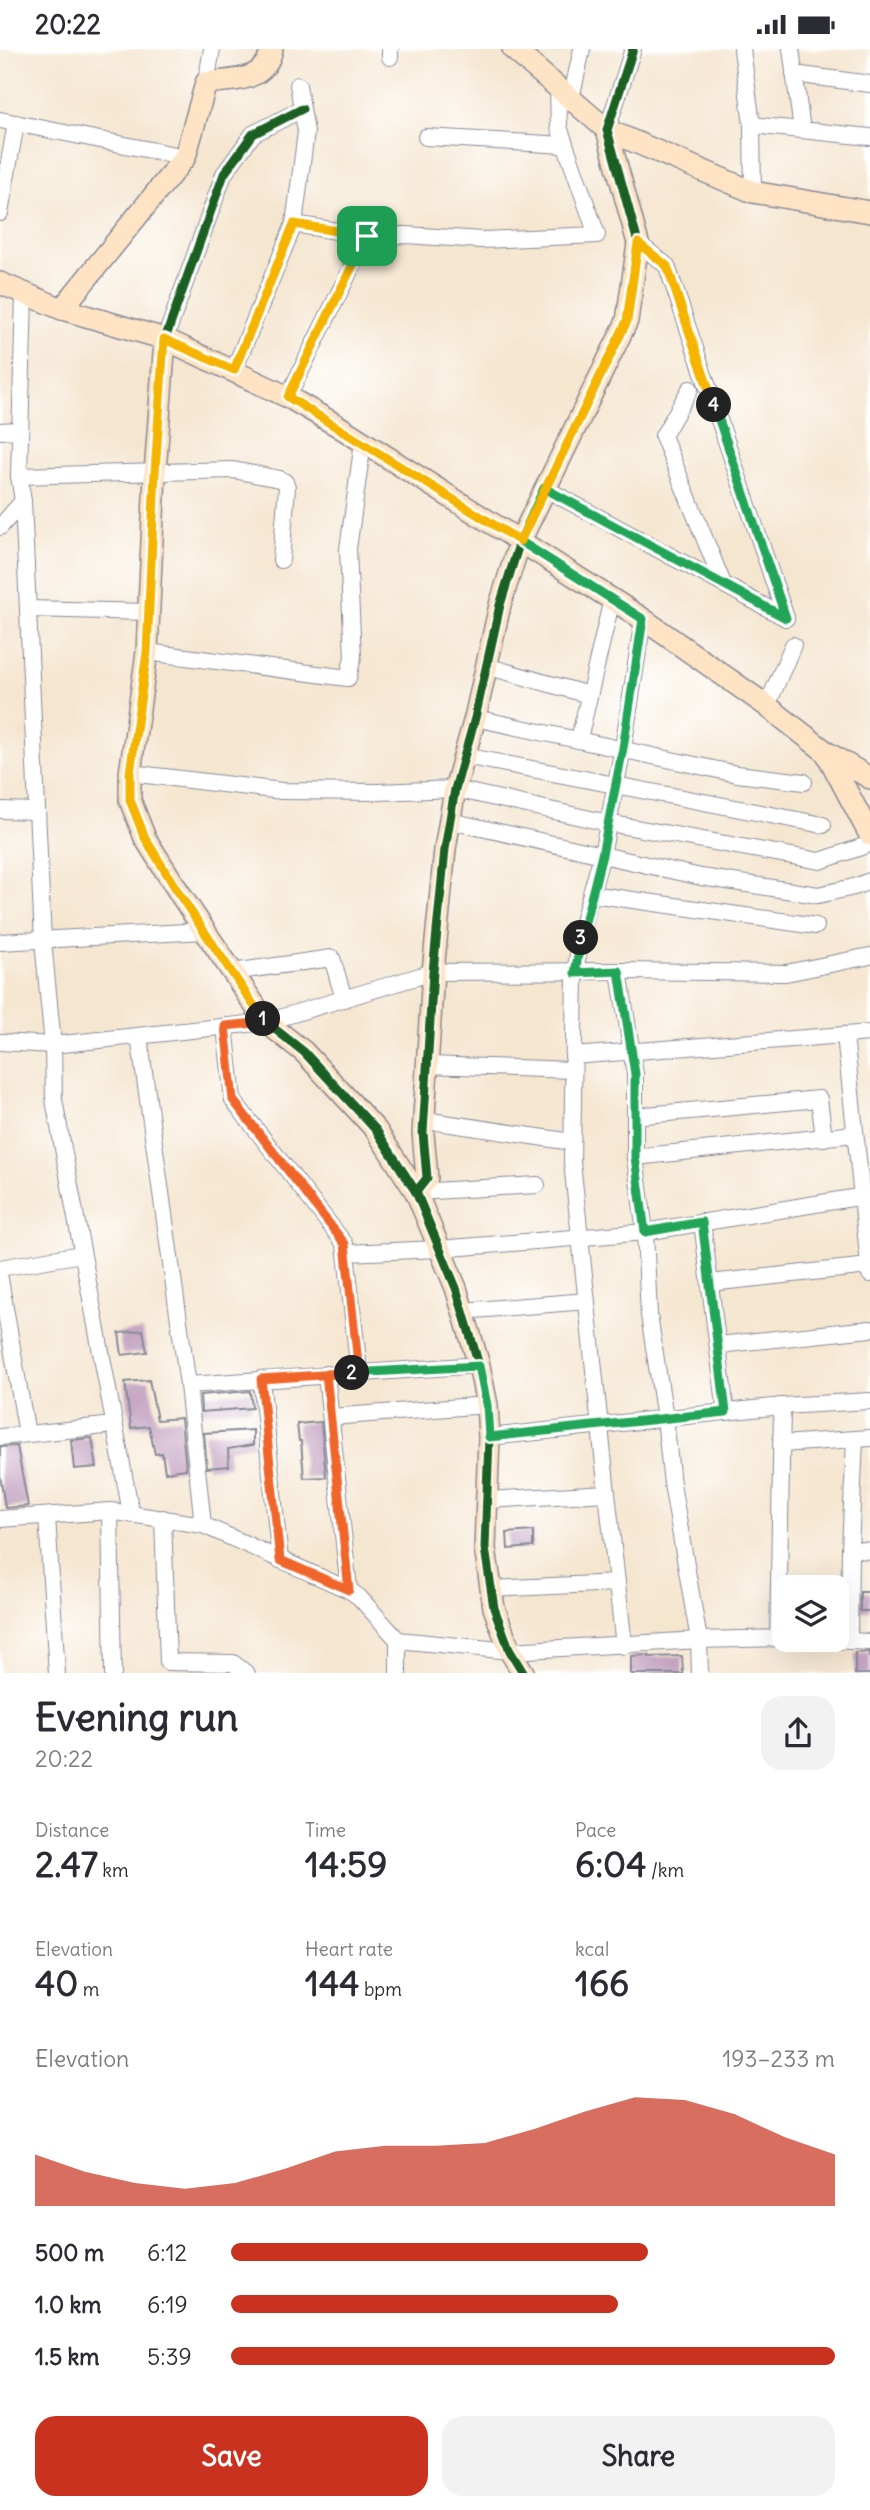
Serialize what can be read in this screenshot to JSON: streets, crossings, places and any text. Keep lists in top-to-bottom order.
{
  "page": {
    "status": "20:22",
    "pins": [
      "4",
      "3",
      "1",
      "2"
    ],
    "heading": ["Evening run", "20:22"],
    "stats": [
      ["Distance", "2.47 km"],
      ["Time", "14:59"],
      ["Pace", "6:04 /km"],
      ["Elevation", "40 m"],
      ["Heart rate", "144 bpm"],
      ["kcal", "166"]
    ],
    "chart": ["Elevation", "193–233 m"],
    "list": [
      {
        "name": "500 m",
        "note": "6:12"
      },
      {
        "name": "1.0 km",
        "note": "6:19"
      },
      {
        "name": "1.5 km",
        "note": "5:39"
      }
    ],
    "buttons": ["Save", "Share"]
  }
}
